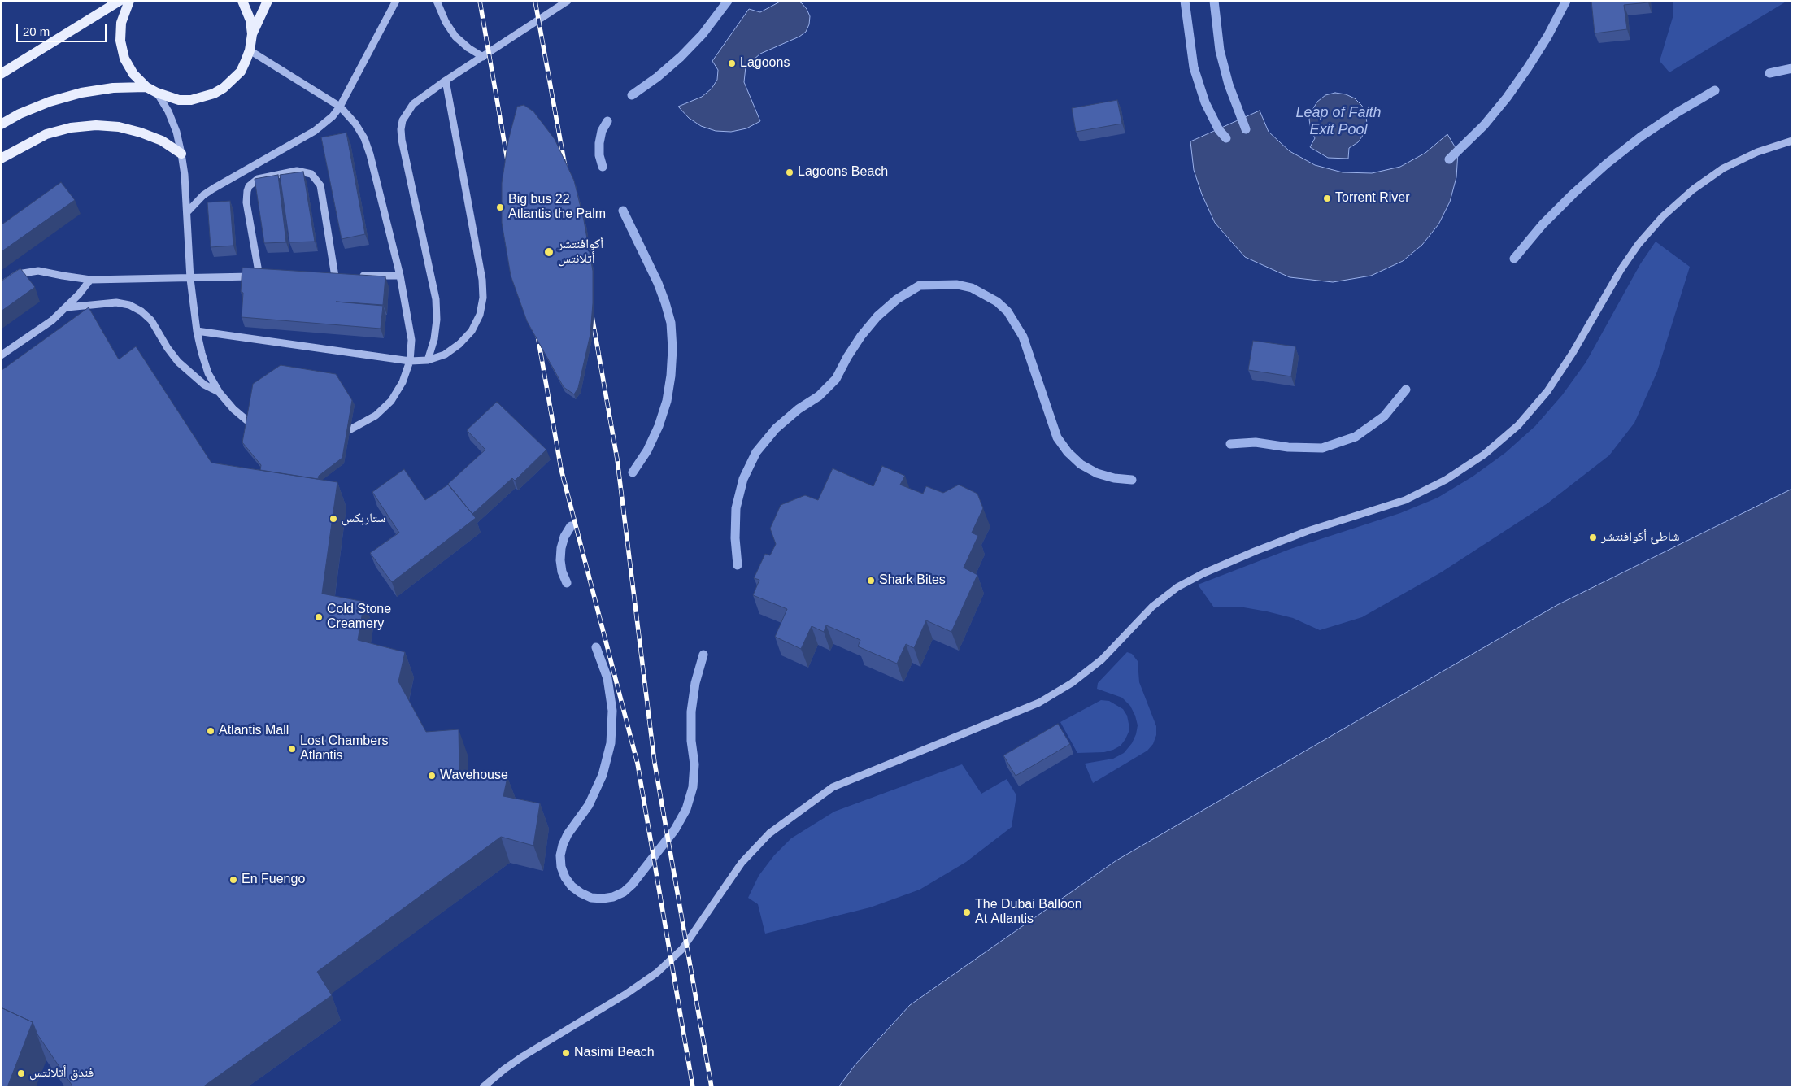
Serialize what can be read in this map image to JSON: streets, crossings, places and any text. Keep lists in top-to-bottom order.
{
  "water": ["Leap of Faith Exit Pool"],
  "places": [
    "Lagoons",
    "Lagoons Beach",
    "Torrent River",
    "Big bus 22 Atlantis the Palm",
    "أكوافنتشر أتلانتس",
    "ستاربكس",
    "شاطئ أكوافنتشر",
    "Shark Bites",
    "Cold Stone Creamery",
    "Atlantis Mall",
    "Lost Chambers Atlantis",
    "Wavehouse",
    "En Fuengo",
    "The Dubai Balloon At Atlantis",
    "Nasimi Beach",
    "فندق أتلانتس"
  ],
  "scale_bar": "20 m"
}
